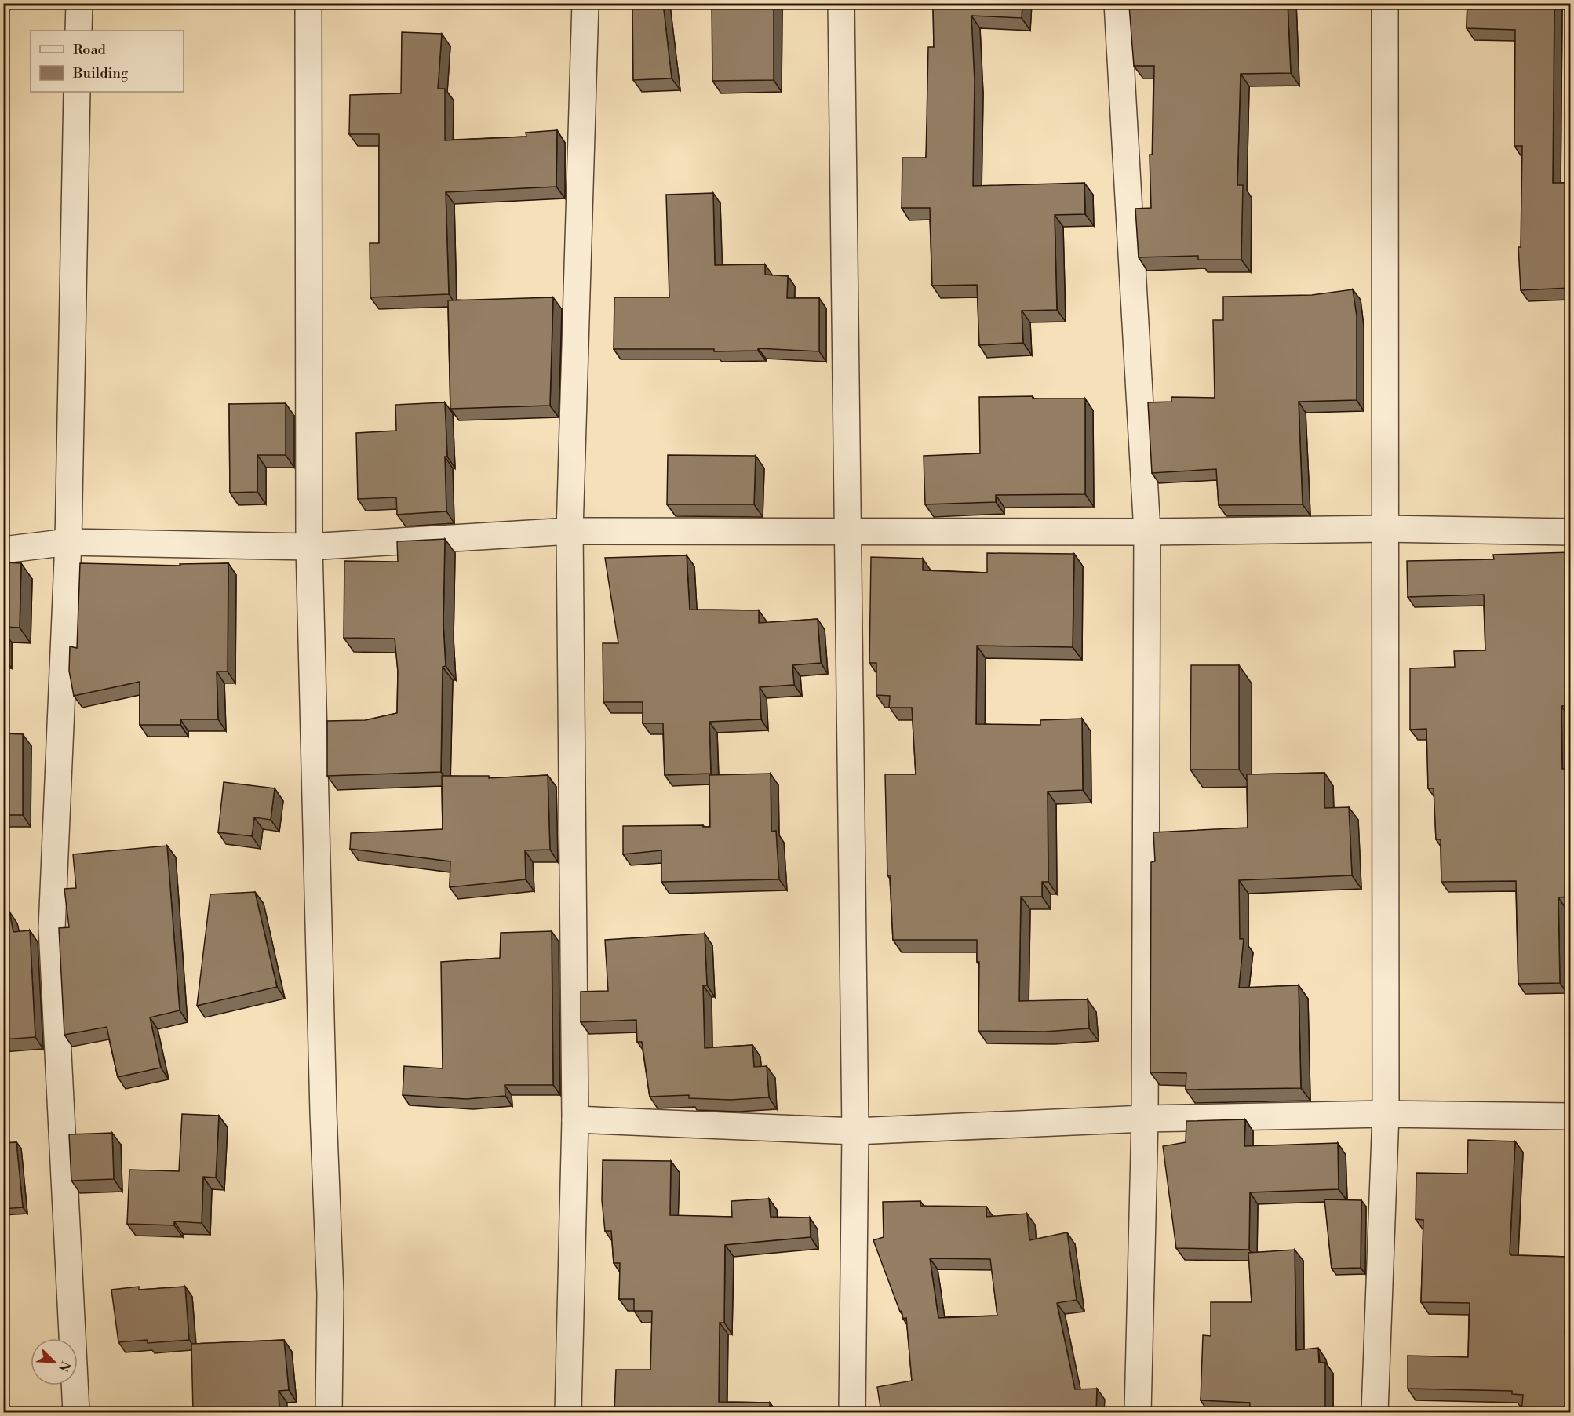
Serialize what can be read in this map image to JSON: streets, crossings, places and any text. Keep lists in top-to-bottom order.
{
  "legend": ["Road", "Building"],
  "north": "bottom right"
}
